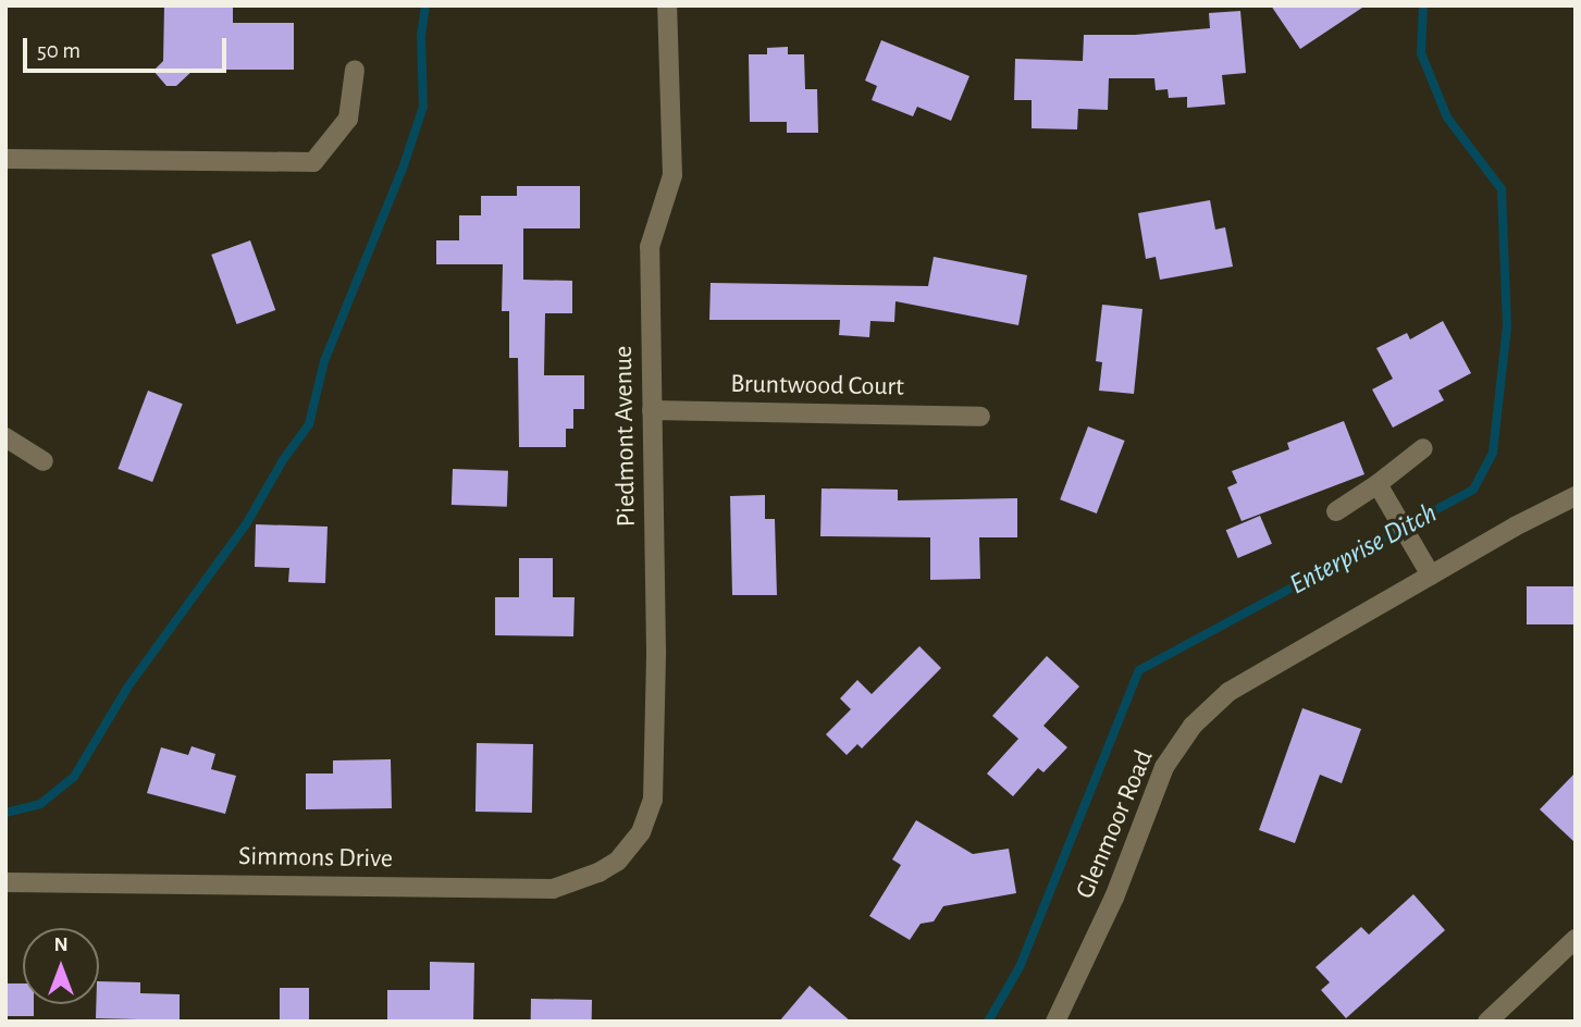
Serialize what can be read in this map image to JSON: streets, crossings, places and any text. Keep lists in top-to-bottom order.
{
  "streets": {
    "street": [
      "Bruntwood Court",
      "Piedmont Avenue",
      "Glenmoor Road",
      "Simmons Drive"
    ]
  },
  "crossings": [
    ["Bruntwood Court", "Piedmont Avenue"],
    ["Piedmont Avenue", "Simmons Drive"]
  ],
  "water": ["Enterprise Ditch"],
  "scale_bar": "50 m",
  "north": "top"
}
